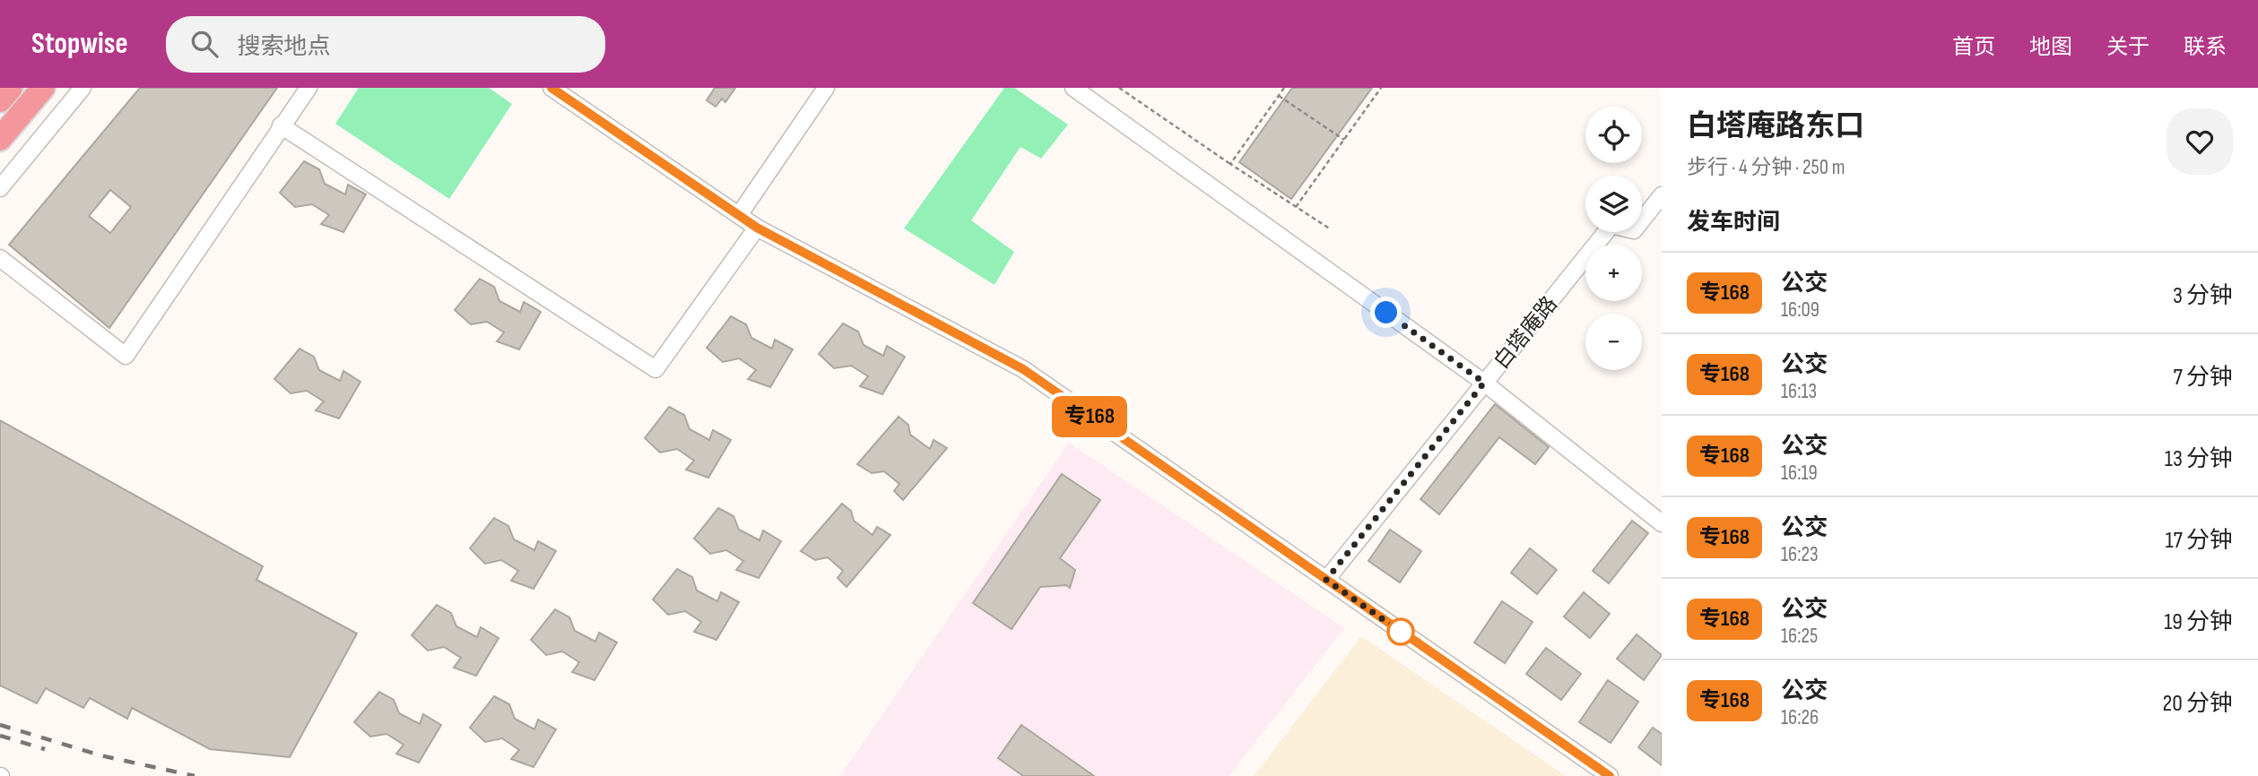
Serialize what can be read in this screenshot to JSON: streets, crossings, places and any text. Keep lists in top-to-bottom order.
{
  "streets": {
    "street": ["白塔庵路"]
  },
  "lines": ["bus line 专168"],
  "page": {
    "header": "Stopwise",
    "search": "搜索地点",
    "nav": [
      "首页",
      "地图",
      "关于",
      "联系"
    ],
    "on_map": "专168",
    "heading": [
      ["白塔庵路东口", "步行 · 4 分钟 · 250 m"],
      "发车时间"
    ],
    "map_buttons": ["+", "−"],
    "list": [
      {
        "mark": "专168",
        "name": "公交",
        "note": "16:09",
        "value": "3 分钟"
      },
      {
        "mark": "专168",
        "name": "公交",
        "note": "16:13",
        "value": "7 分钟"
      },
      {
        "mark": "专168",
        "name": "公交",
        "note": "16:19",
        "value": "13 分钟"
      },
      {
        "mark": "专168",
        "name": "公交",
        "note": "16:23",
        "value": "17 分钟"
      },
      {
        "mark": "专168",
        "name": "公交",
        "note": "16:25",
        "value": "19 分钟"
      },
      {
        "mark": "专168",
        "name": "公交",
        "note": "16:26",
        "value": "20 分钟"
      }
    ]
  }
}
